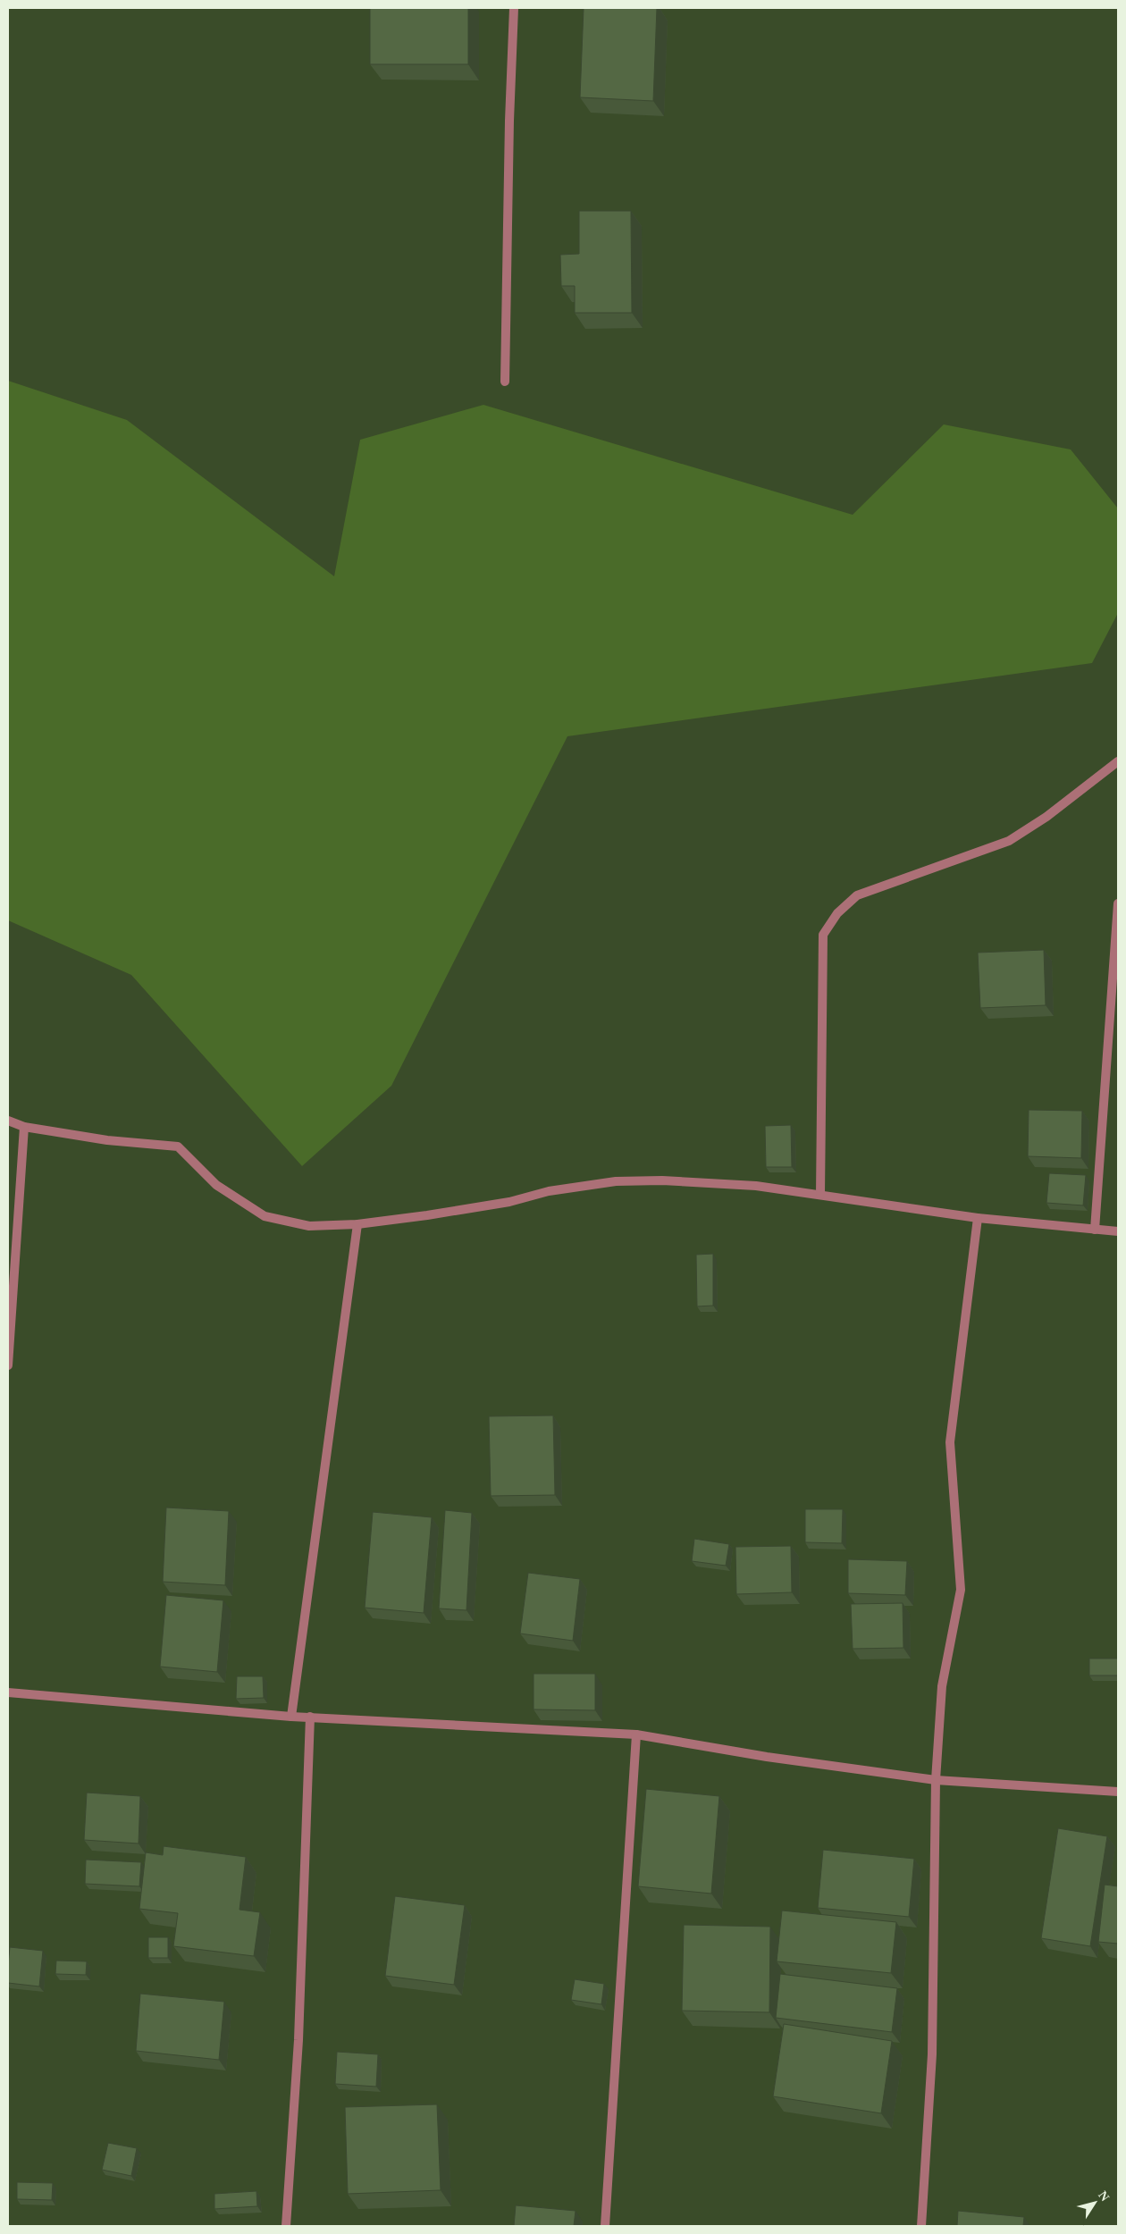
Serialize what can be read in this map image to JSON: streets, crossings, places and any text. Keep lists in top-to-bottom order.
{
  "north": "top right"
}
